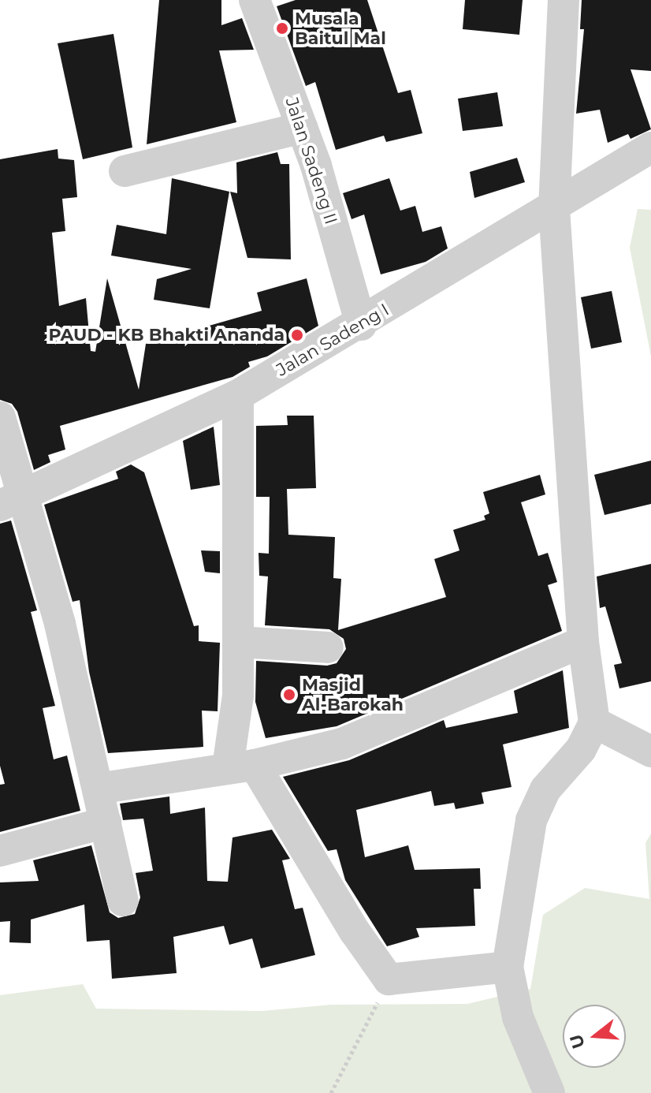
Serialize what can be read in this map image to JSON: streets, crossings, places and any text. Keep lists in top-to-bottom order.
{
  "streets": {
    "street": ["Jalan Sadeng II", "Jalan Sadeng I"]
  },
  "crossings": [
    ["Jalan Sadeng II", "Jalan Sadeng I"]
  ],
  "places": ["Musala Baitul Mal", "PAUD - KB Bhakti Ananda", "Masjid Al-Barokah"],
  "north": "left"
}
